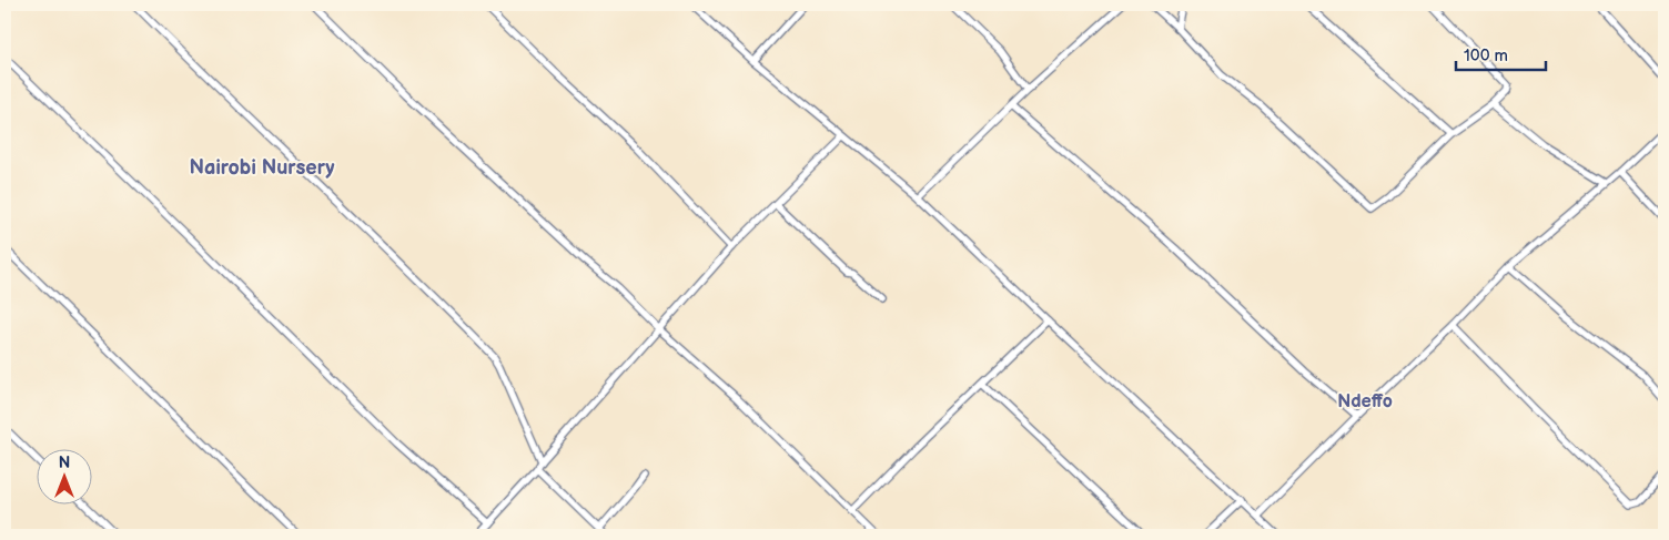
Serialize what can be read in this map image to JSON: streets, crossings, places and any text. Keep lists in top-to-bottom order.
{
  "districts": ["Nairobi Nursery", "Ndeffo"],
  "scale_bar": "100 m",
  "north": "top"
}
